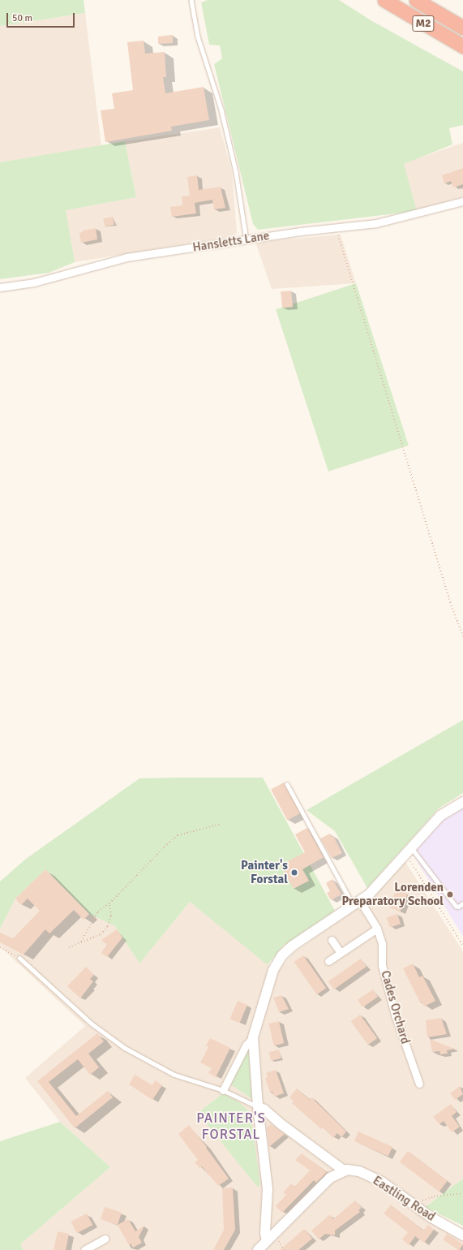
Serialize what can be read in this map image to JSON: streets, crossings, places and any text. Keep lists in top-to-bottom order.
{
  "streets": {
    "highway": ["M2"],
    "street": ["Hansletts Lane", "Cades Orchard", "Eastling Road"]
  },
  "districts": ["PAINTER'S FORSTAL"],
  "places": ["Painter's Forstal", "Lorenden Preparatory School"],
  "scale_bar": "50 m"
}
